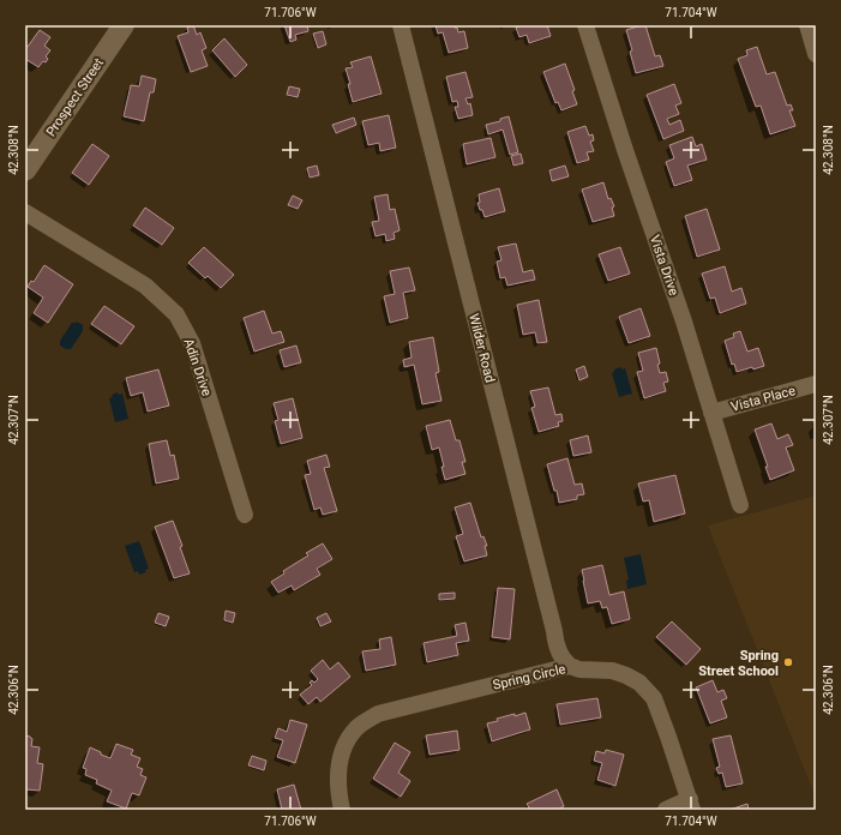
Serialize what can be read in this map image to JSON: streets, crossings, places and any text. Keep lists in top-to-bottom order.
{
  "streets": {
    "street": [
      "Prospect Street",
      "Vista Drive",
      "Wilder Road",
      "Adin Drive",
      "Vista Place",
      "Spring Circle"
    ]
  },
  "crossings": [
    ["Vista Drive", "Vista Place"],
    ["Wilder Road", "Spring Circle"]
  ],
  "places": ["Spring Street School"],
  "coordinates": [
    "71.706°W",
    "71.704°W",
    "42.308°N",
    "42.307°N",
    "42.306°N"
  ]
}
